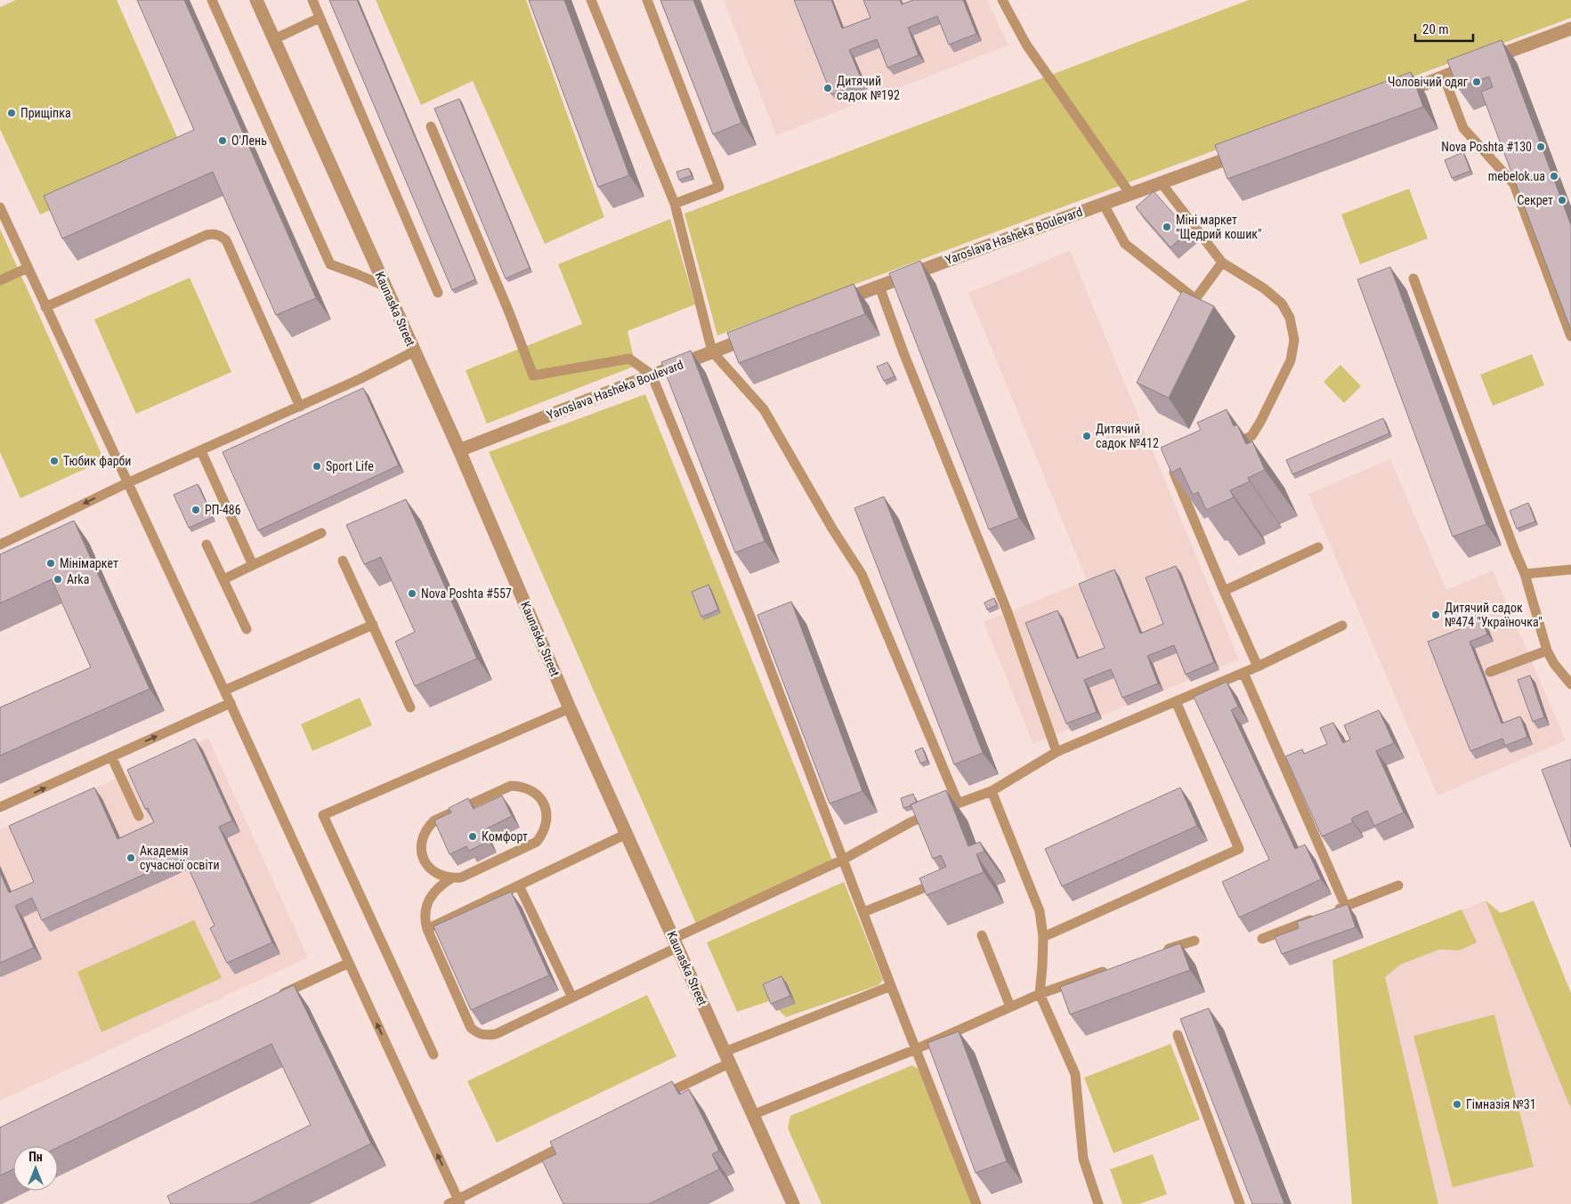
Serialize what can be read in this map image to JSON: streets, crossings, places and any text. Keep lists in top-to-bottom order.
{
  "streets": {
    "street": ["Yaroslava Hasheka Boulevard", "Kaunaska Street"]
  },
  "crossings": [
    ["Yaroslava Hasheka Boulevard", "Kaunaska Street"]
  ],
  "places": [
    "Чоловічий одяг",
    "Дитячий садок №192",
    "Прищіпка",
    "О'Лень",
    "Nova Poshta #130",
    "mebelok.ua",
    "Секрет",
    "Міні маркет \"Щедрий кошик\"",
    "Дитячий садок №412",
    "Тюбик фарби",
    "Sport Life",
    "РП-486",
    "Мінімаркет",
    "Arka",
    "Nova Poshta #557",
    "Дитячий садок №474 \"Україночка\"",
    "Комфорт",
    "Академія сучасної освіти",
    "Гімназія №31"
  ],
  "scale_bar": "20 m",
  "north": "top"
}
